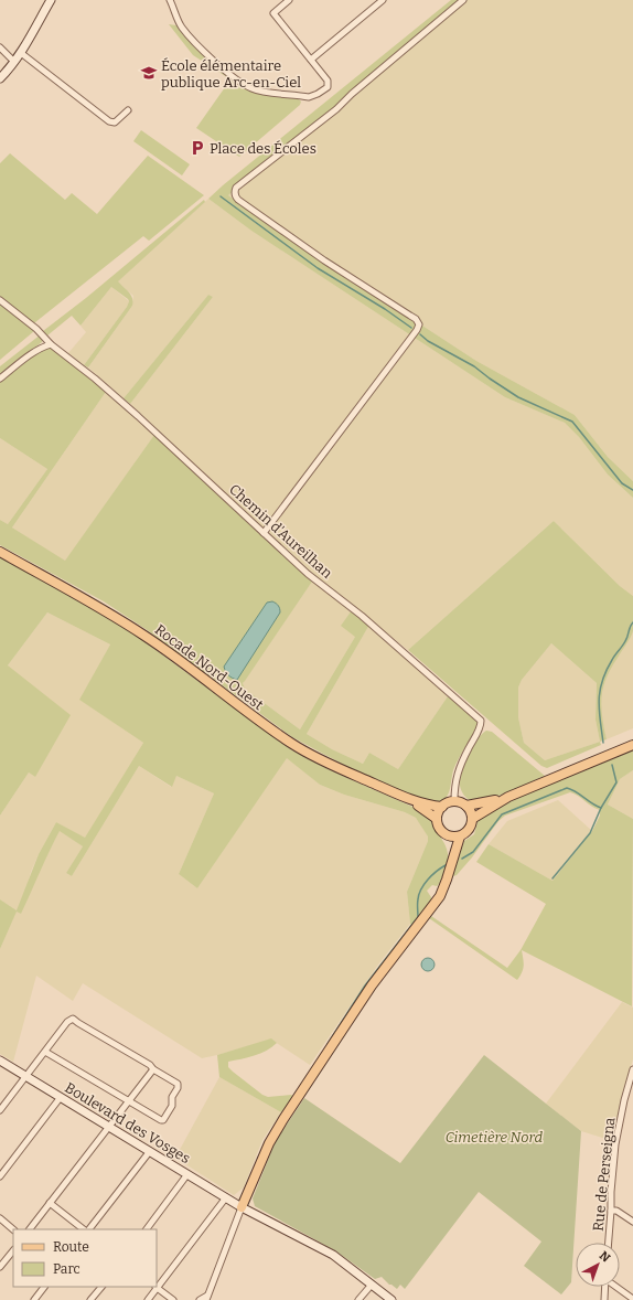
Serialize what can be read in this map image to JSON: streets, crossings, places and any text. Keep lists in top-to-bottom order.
{
  "streets": {
    "main road": ["Rocade Nord-Ouest", "Boulevard des Vosges"],
    "street": ["Chemin d'Aureilhan", "Rue de Perseigna"]
  },
  "crossings": [
    ["Chemin d'Aureilhan", "Rocade Nord-Ouest"]
  ],
  "parks": ["Cimetière Nord"],
  "places": {
    "school or university": ["École élémentaire publique Arc-en-Ciel"],
    "parking": ["Place des Écoles"]
  },
  "legend": ["Route", "Parc"],
  "north": "top right"
}
